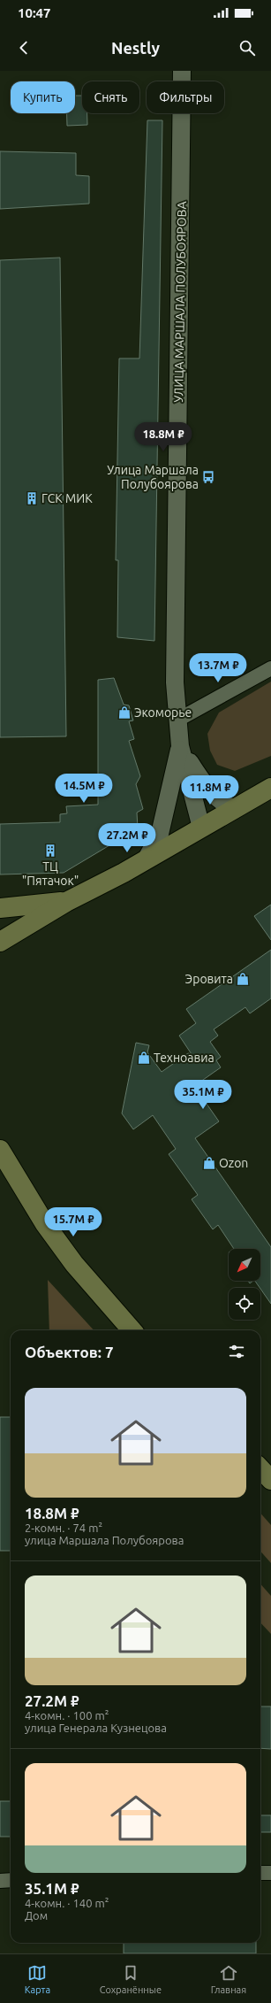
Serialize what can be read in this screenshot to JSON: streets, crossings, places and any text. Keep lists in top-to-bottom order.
{
  "streets": {
    "street": ["УЛИЦА МАРШАЛА ПОЛУБОЯРОВА"]
  },
  "places": {
    "bus stop": ["Улица Маршала Полубоярова"],
    "building": ["ГСК МИК", "ТЦ \"Пятачок\""],
    "shop": [
      "Экоморье",
      "Эровита",
      "Техноавиа",
      "Ozon"
    ]
  },
  "north": "bottom left",
  "page": {
    "status": "10:47",
    "header": "Nestly",
    "chip": ["Купить", "Снять", "Фильтры"],
    "price": [
      "18.8M ₽",
      "13.7M ₽",
      "14.5M ₽",
      "11.8M ₽",
      "27.2M ₽",
      "35.1M ₽",
      "15.7M ₽"
    ],
    "heading": "Объектов: 7",
    "list": [
      {
        "name": "18.8M ₽",
        "note": "2-комн. · 74 m² · улица Маршала Полубоярова"
      },
      {
        "name": "27.2M ₽",
        "note": "4-комн. · 100 m² · улица Генерала Кузнецова"
      },
      {
        "name": "35.1M ₽",
        "note": "4-комн. · 140 m² · Дом"
      }
    ],
    "tabs": ["Карта", "Сохранённые", "Главная"]
  }
}
